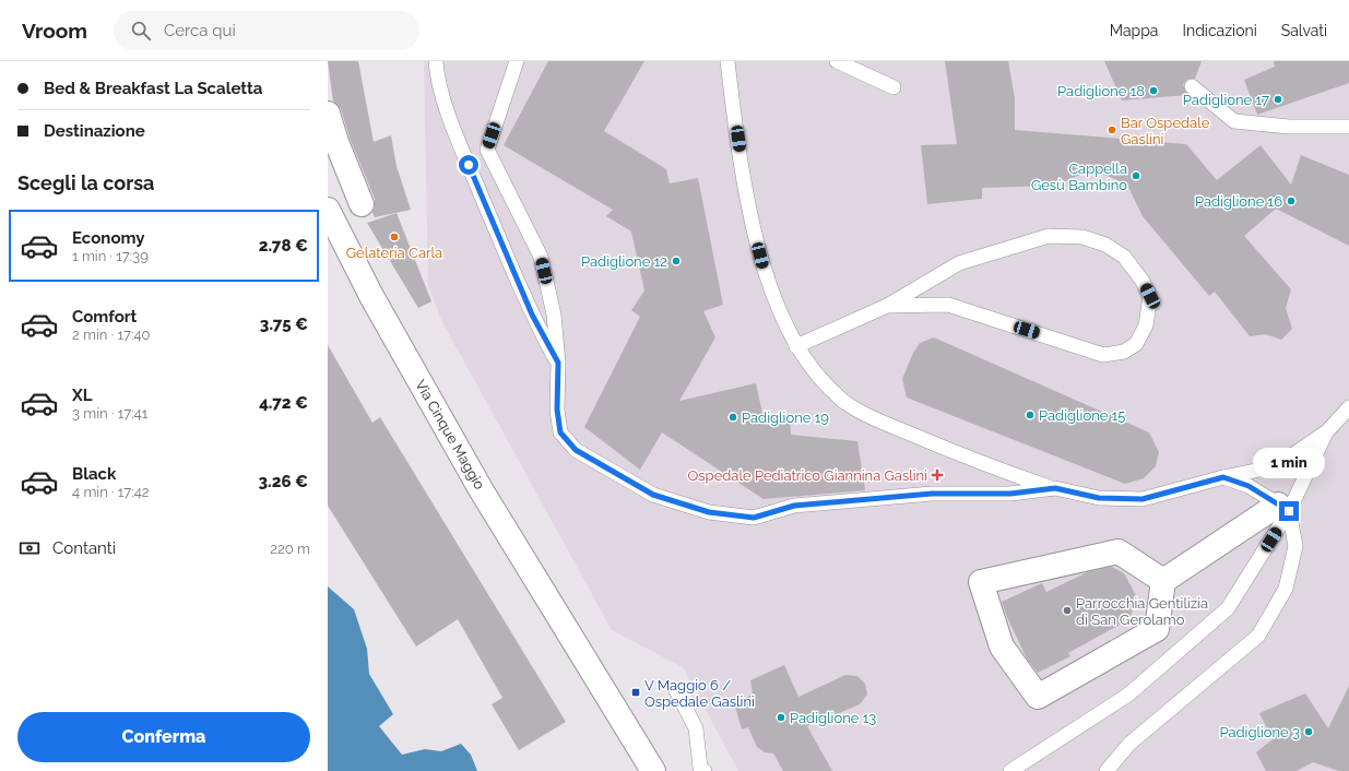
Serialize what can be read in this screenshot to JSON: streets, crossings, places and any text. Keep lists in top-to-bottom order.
{
  "streets": {
    "street": ["Via Cinque Maggio"]
  },
  "places": {
    "other": [
      "Padiglione 18",
      "Padiglione 17",
      "Bar Ospedale Gaslini",
      "Cappella Gesù Bambino",
      "Padiglione 16",
      "Gelateria Carla",
      "Padiglione 12",
      "Padiglione 15",
      "Padiglione 19",
      "Parrocchia Gentilizia di San Gerolamo",
      "Padiglione 13",
      "Padiglione 3"
    ],
    "health": ["Ospedale Pediatrico Giannina Gaslini"],
    "transit": ["V Maggio 6 / Ospedale Gaslini"]
  },
  "page": {
    "header": "Vroom",
    "search": "Cerca qui",
    "nav": ["Mappa", "Indicazioni", "Salvati"],
    "banner": ["Bed & Breakfast La Scaletta", "Destinazione"],
    "heading": "Scegli la corsa",
    "list": [
      {
        "name": "Economy",
        "note": "1 min · 17:39",
        "value": "2.78 €"
      },
      {
        "name": "Comfort",
        "note": "2 min · 17:40",
        "value": "3.75 €"
      },
      {
        "name": "XL",
        "note": "3 min · 17:41",
        "value": "4.72 €"
      },
      {
        "name": "Black",
        "note": "4 min · 17:42",
        "value": "3.26 €"
      }
    ],
    "bubble": "1 min",
    "pay": ["Contanti", "220 m"],
    "buttons": "Conferma"
  }
}
